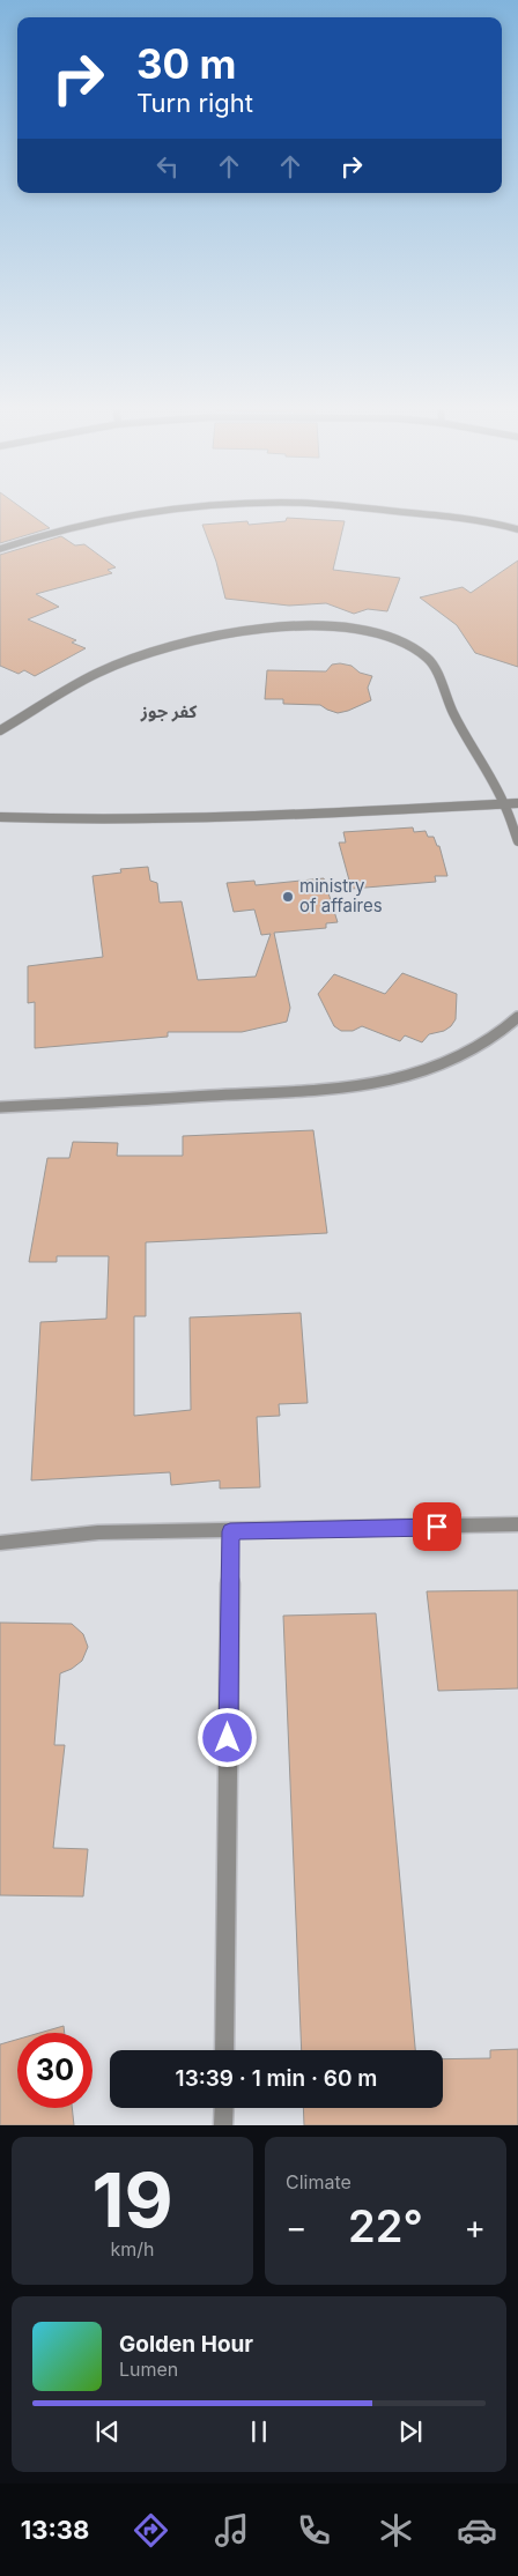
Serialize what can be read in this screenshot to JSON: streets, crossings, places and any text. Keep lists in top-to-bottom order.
{
  "districts": ["كفر جوز"],
  "places": ["ministry of affaires"],
  "page": {
    "turn": ["30 m", "Turn right"],
    "limit": "30",
    "trip": "13:39 · 1 min · 60 m",
    "tile": [
      ["19", "km/h"],
      "Climate"
    ],
    "heat": ["−", "22°", "+"],
    "song": ["Golden Hour", "Lumen"],
    "tabs": "13:38"
  }
}
